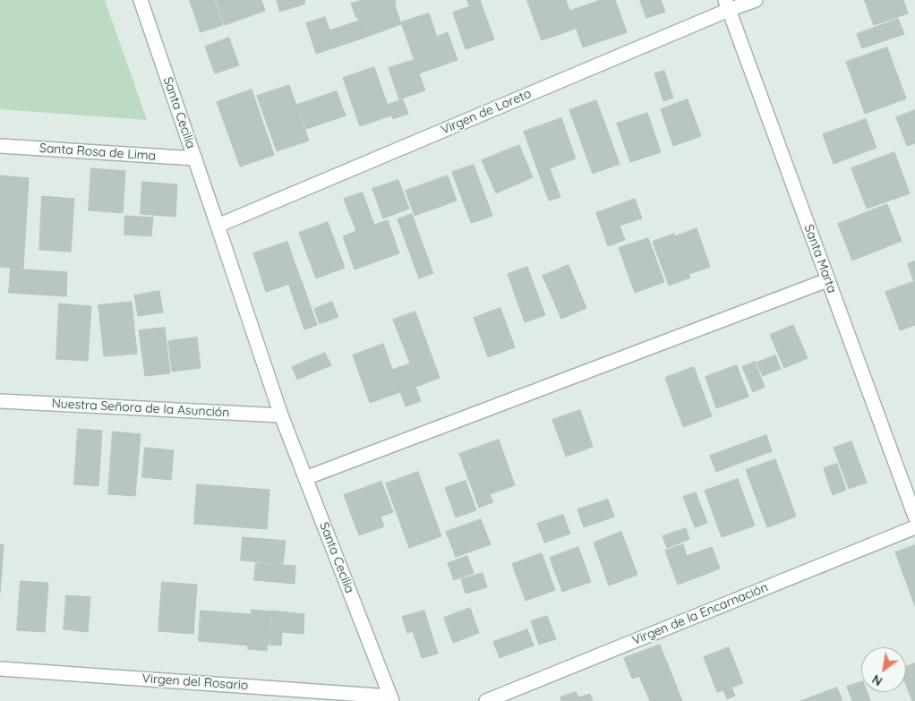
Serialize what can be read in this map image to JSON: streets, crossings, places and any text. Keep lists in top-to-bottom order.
{
  "streets": {
    "street": [
      "Virgen de Loreto",
      "Santa Cecilia",
      "Santa Rosa de Lima",
      "Santa Marta",
      "Nuestra Señora de la Asunción",
      "Virgen de la Encarnación",
      "Virgen del Rosario"
    ]
  },
  "crossings": [
    ["Virgen de Loreto", "Santa Cecilia"],
    ["Virgen de Loreto", "Santa Marta"],
    ["Santa Cecilia", "Santa Rosa de Lima"],
    ["Santa Cecilia", "Nuestra Señora de la Asunción"],
    ["Santa Cecilia", "Virgen del Rosario"]
  ],
  "north": "bottom left"
}
